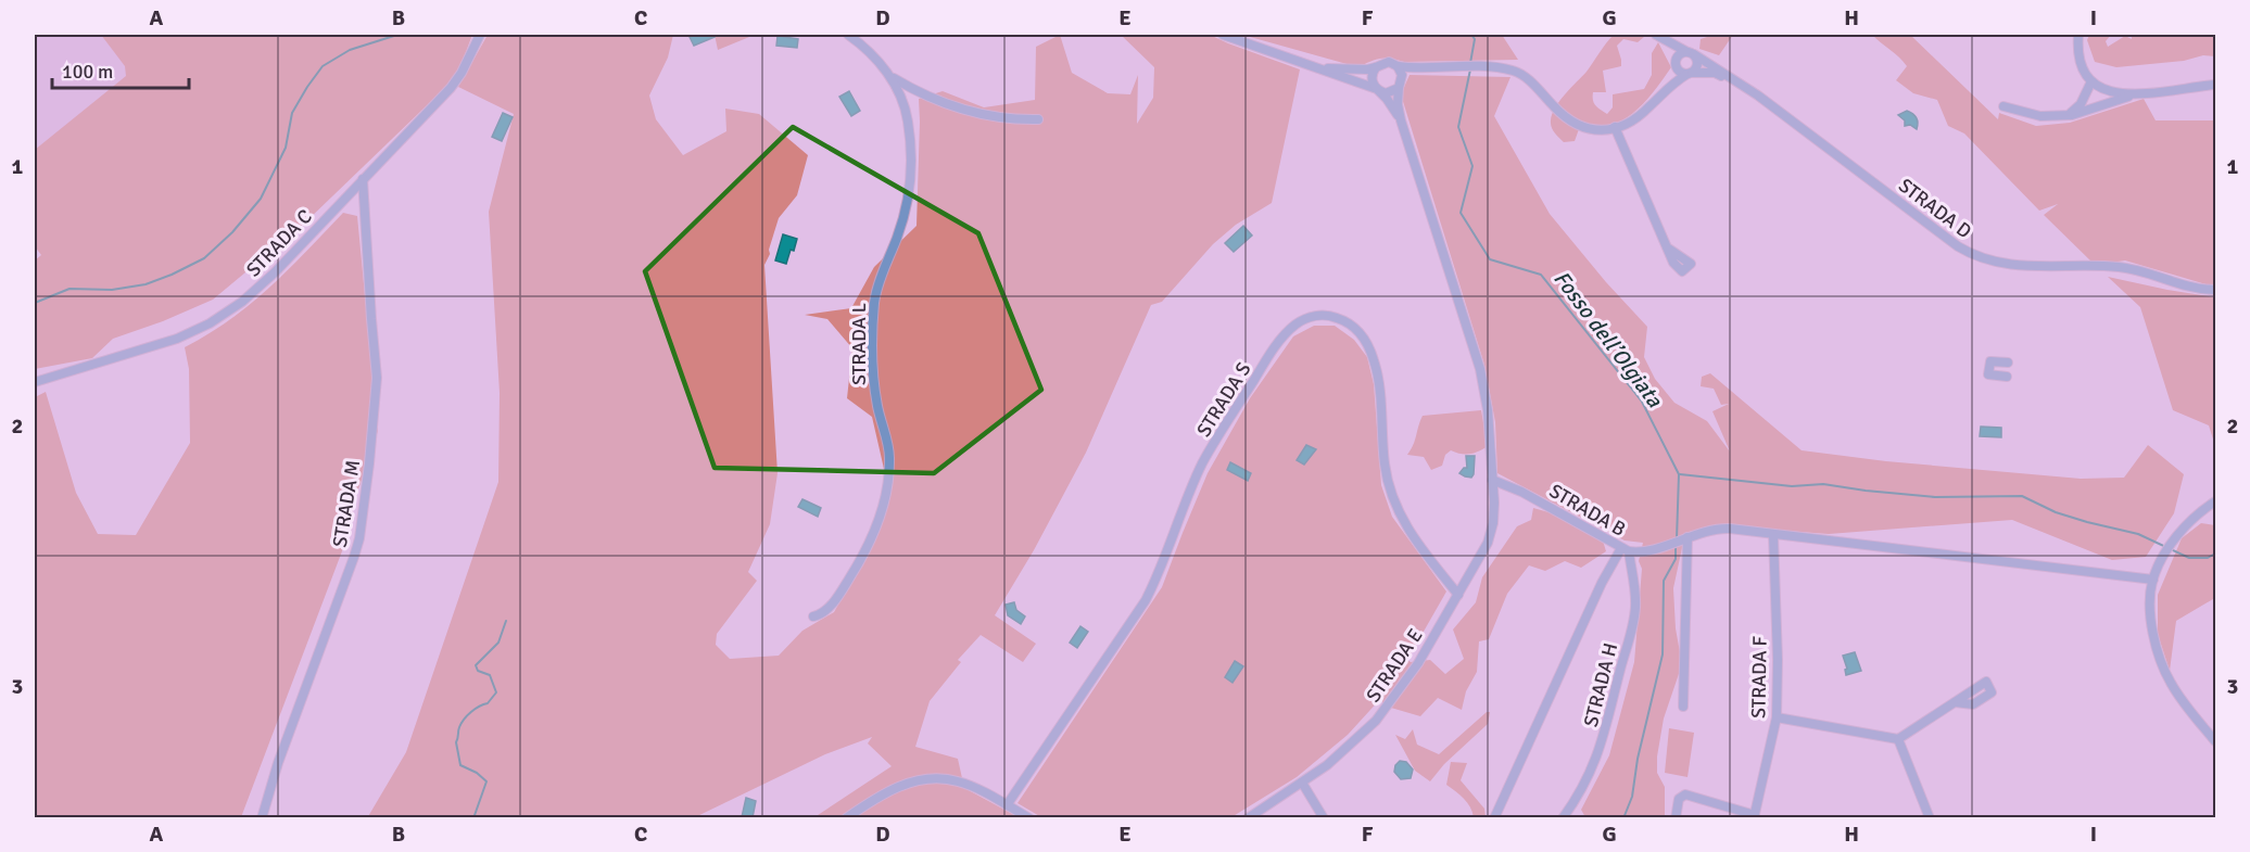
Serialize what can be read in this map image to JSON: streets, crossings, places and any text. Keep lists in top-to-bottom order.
{
  "streets": {
    "street": [
      "STRADA D",
      "STRADA C",
      "STRADA L",
      "STRADA S",
      "STRADA M",
      "STRADA B",
      "STRADA E",
      "STRADA F",
      "STRADA H"
    ]
  },
  "crossings": [
    ["STRADA C", "STRADA M"],
    ["STRADA S", "STRADA E"],
    ["STRADA B", "STRADA E"],
    ["STRADA B", "STRADA F"],
    ["STRADA B", "STRADA H"]
  ],
  "water": ["Fosso dell’Olgiata"],
  "scale_bar": "100 m",
  "grid": {
    "columns": [
      "A",
      "B",
      "C",
      "D",
      "E",
      "F",
      "G",
      "H",
      "I"
    ],
    "rows": ["1", "2", "3"]
  }
}
